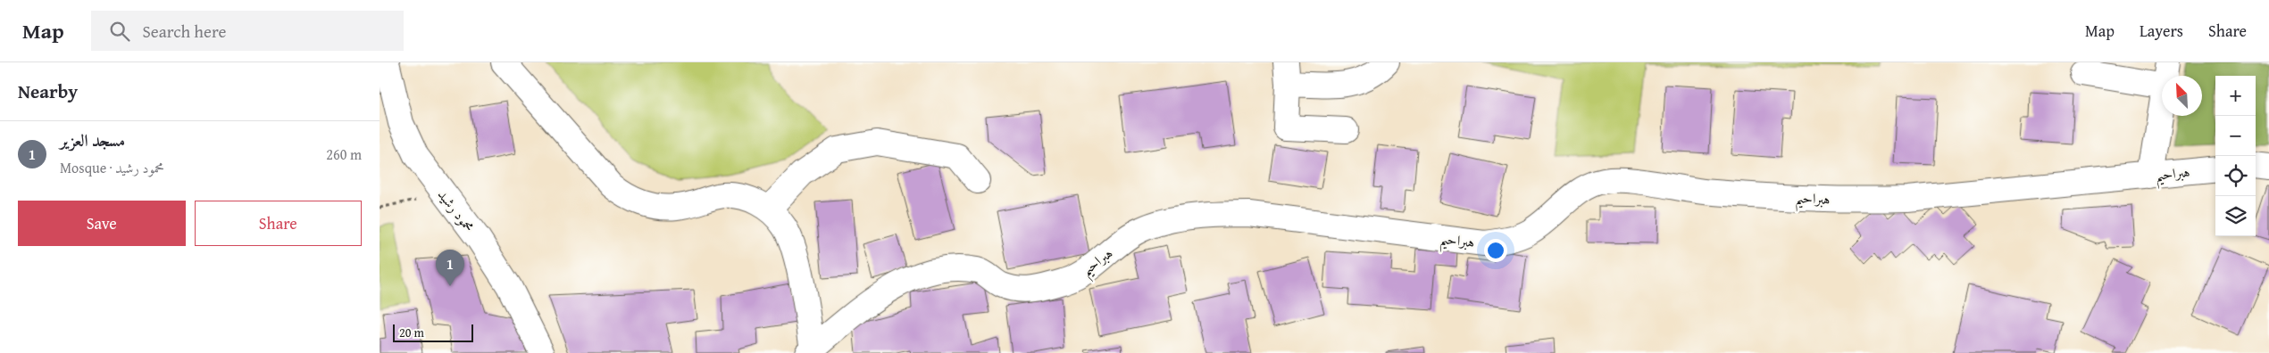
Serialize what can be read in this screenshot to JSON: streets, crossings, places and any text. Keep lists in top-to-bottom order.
{
  "streets": {
    "street": ["هبراحيم", "محمود رشيد"]
  },
  "scale_bar": "20 m",
  "north": "top left",
  "page": {
    "header": "Map",
    "search": "Search here",
    "nav": ["Map", "Layers", "Share"],
    "heading": "Nearby",
    "map_buttons": ["+", "−"],
    "list": [
      {
        "mark": "1",
        "name": "مسجد العزير",
        "note": "Mosque · محمود رشيد",
        "value": "260 m"
      }
    ],
    "buttons": ["Save", "Share"],
    "pins": "1",
    "scale": "20 m"
  }
}
